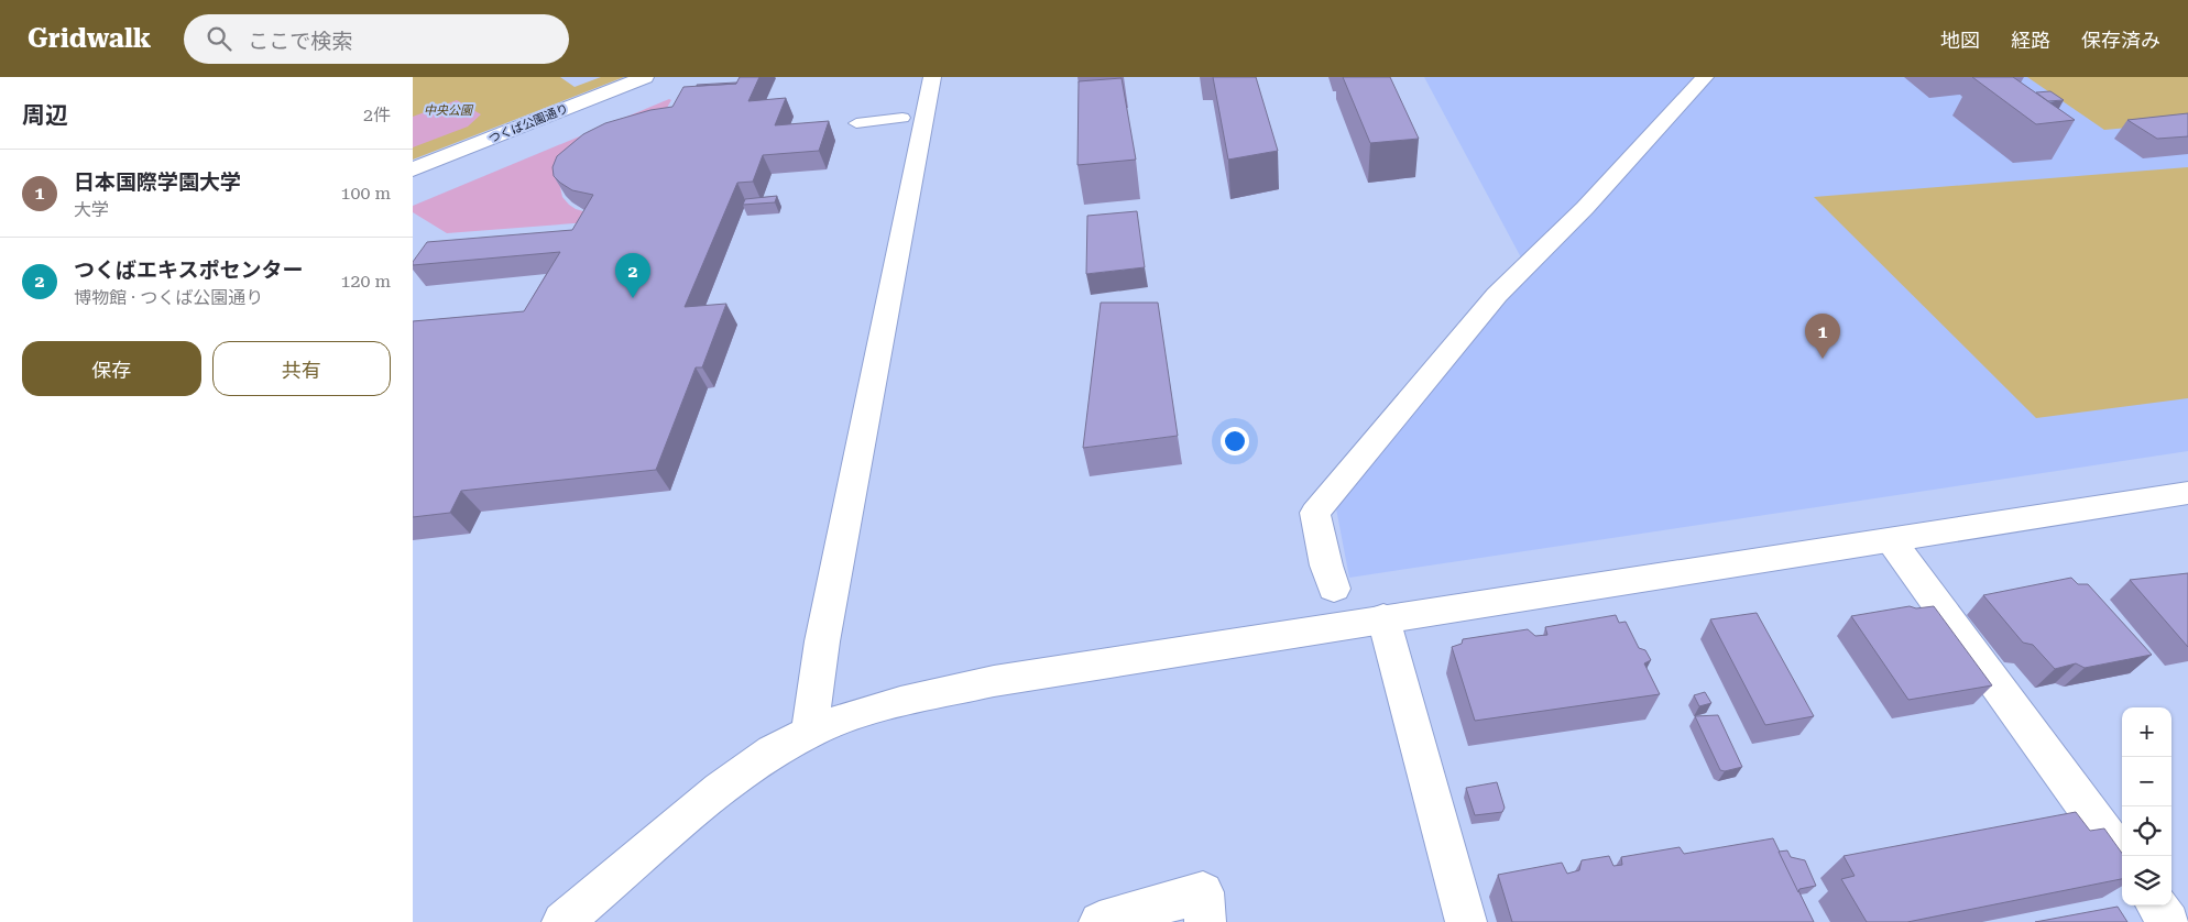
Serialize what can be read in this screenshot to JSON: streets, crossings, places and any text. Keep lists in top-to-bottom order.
{
  "streets": {
    "street": ["つくば公園通り"]
  },
  "parks": ["中央公園"],
  "page": {
    "header": "Gridwalk",
    "search": "ここで検索",
    "nav": ["地図", "経路", "保存済み"],
    "heading": ["周辺", "2件"],
    "list": [
      {
        "mark": "1",
        "name": "日本国際学園大学",
        "note": "大学",
        "value": "100 m"
      },
      {
        "mark": "2",
        "name": "つくばエキスポセンター",
        "note": "博物館 · つくば公園通り",
        "value": "120 m"
      }
    ],
    "pins": ["2", "1"],
    "buttons": ["保存", "共有"],
    "map_buttons": ["+", "−"]
  }
}
